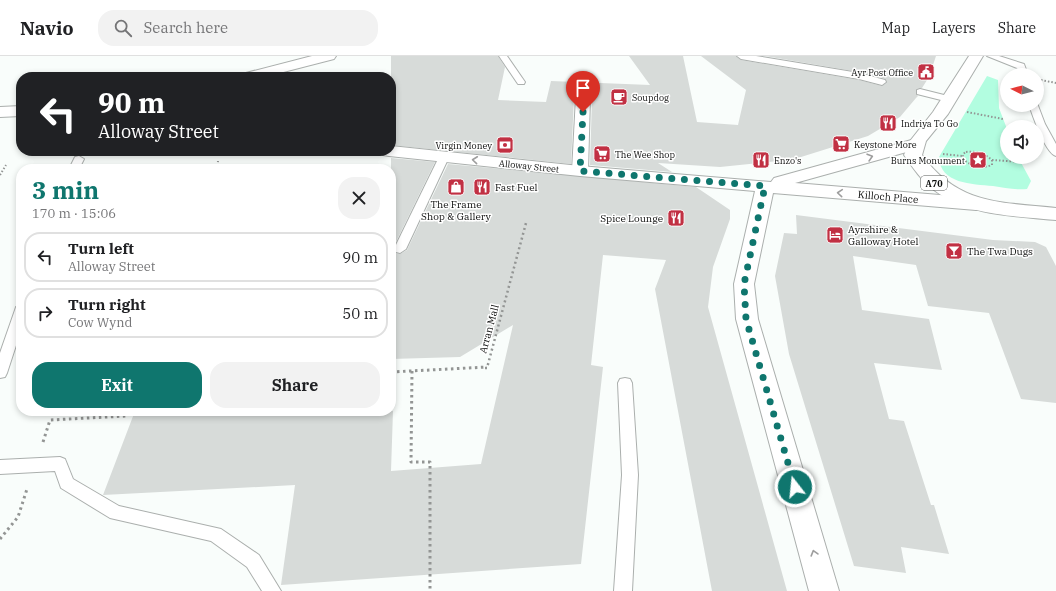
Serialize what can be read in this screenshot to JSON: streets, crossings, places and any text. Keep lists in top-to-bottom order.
{
  "streets": {
    "street": ["Alloway Street", "A70", "Killoch Place"],
    "path": ["Arran Mall"]
  },
  "crossings": [
    ["Alloway Street", "Killoch Place"],
    ["A70", "Killoch Place"]
  ],
  "one_way": ["Alloway Street"],
  "places": {
    "public building": ["Ayr Post Office"],
    "cafe": ["Soupdog"],
    "restaurant": [
      "Indriya To Go",
      "Enzo's",
      "Fast Fuel",
      "Spice Lounge"
    ],
    "supermarket": ["Keystone More", "The Wee Shop"],
    "bank": ["Virgin Money"],
    "place": ["Burns Monument"],
    "shop": ["The Frame Shop & Gallery"],
    "hotel": ["Ayrshire & Galloway Hotel"],
    "bar": ["The Twa Dugs"]
  },
  "north": "left",
  "page": {
    "header": "Navio",
    "search": "Search here",
    "nav": ["Map", "Layers", "Share"],
    "turn": ["90 m", "Alloway Street"],
    "heading": ["3 min", "170 m · 15:06"],
    "list": [
      {
        "name": "Turn left",
        "note": "Alloway Street",
        "value": "90 m"
      },
      {
        "name": "Turn right",
        "note": "Cow Wynd",
        "value": "50 m"
      }
    ],
    "buttons": ["Exit", "Share"]
  }
}
